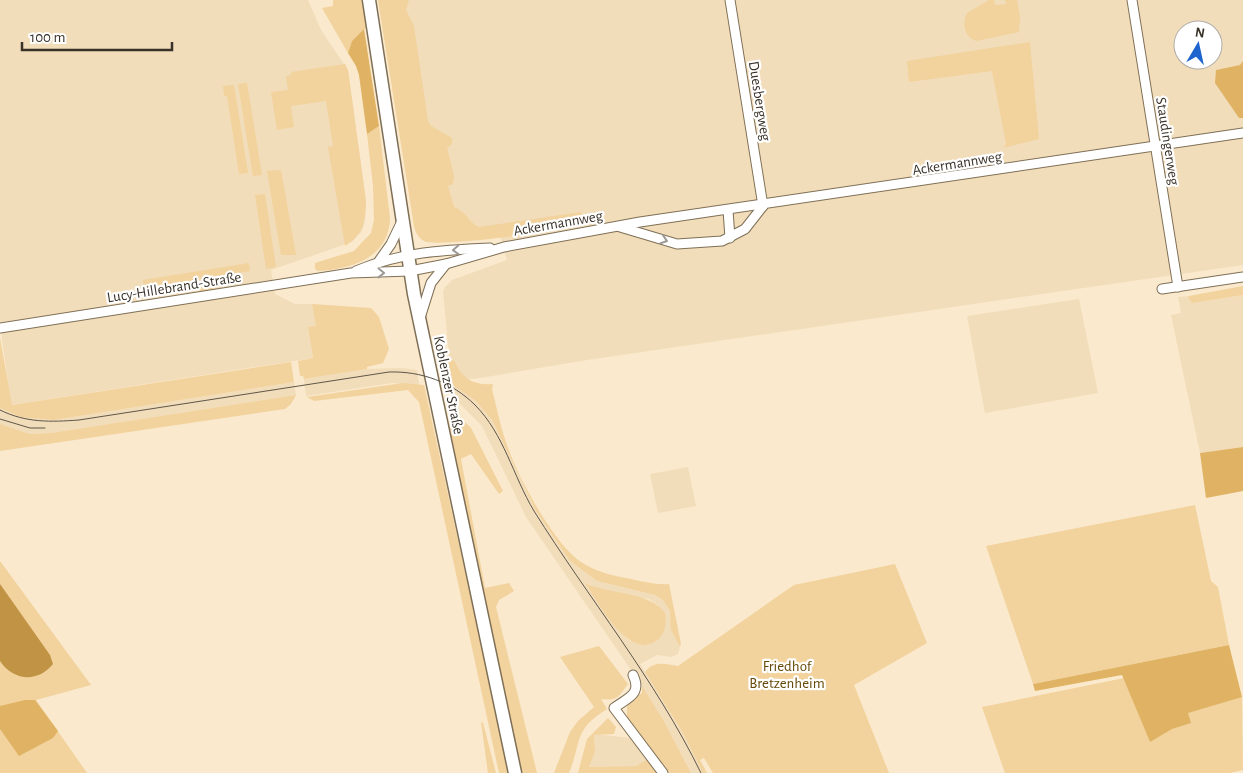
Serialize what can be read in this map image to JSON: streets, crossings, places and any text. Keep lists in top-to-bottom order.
{
  "streets": {
    "main road": ["Koblenzer Straße"],
    "street": [
      "Duesbergweg",
      "Staudingerweg",
      "Ackermannweg",
      "Lucy-Hillebrand-Straße"
    ]
  },
  "crossings": [
    ["Duesbergweg", "Ackermannweg"],
    ["Staudingerweg", "Ackermannweg"],
    ["Ackermannweg", "Lucy-Hillebrand-Straße"],
    ["Ackermannweg", "Koblenzer Straße"],
    ["Lucy-Hillebrand-Straße", "Koblenzer Straße"]
  ],
  "parks": ["Friedhof Bretzenheim"],
  "scale_bar": "100 m",
  "north": "top"
}
